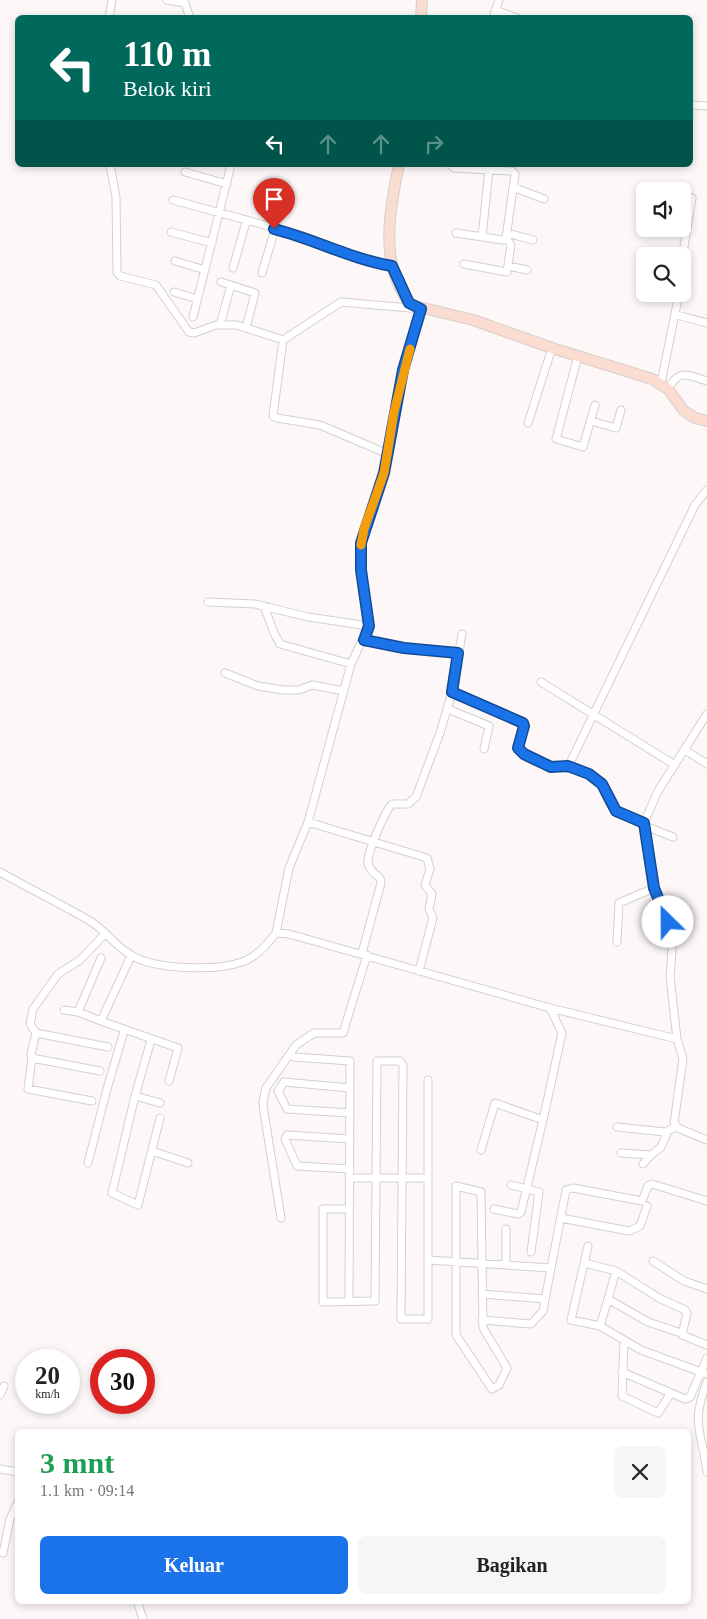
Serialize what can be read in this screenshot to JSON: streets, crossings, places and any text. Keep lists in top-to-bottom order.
{
  "page": {
    "turn": ["110 m", "Belok kiri"],
    "speed": "20 km/h",
    "limit": "30",
    "heading": ["3 mnt", "1.1 km · 09:14"],
    "buttons": ["Keluar", "Bagikan"]
  }
}
